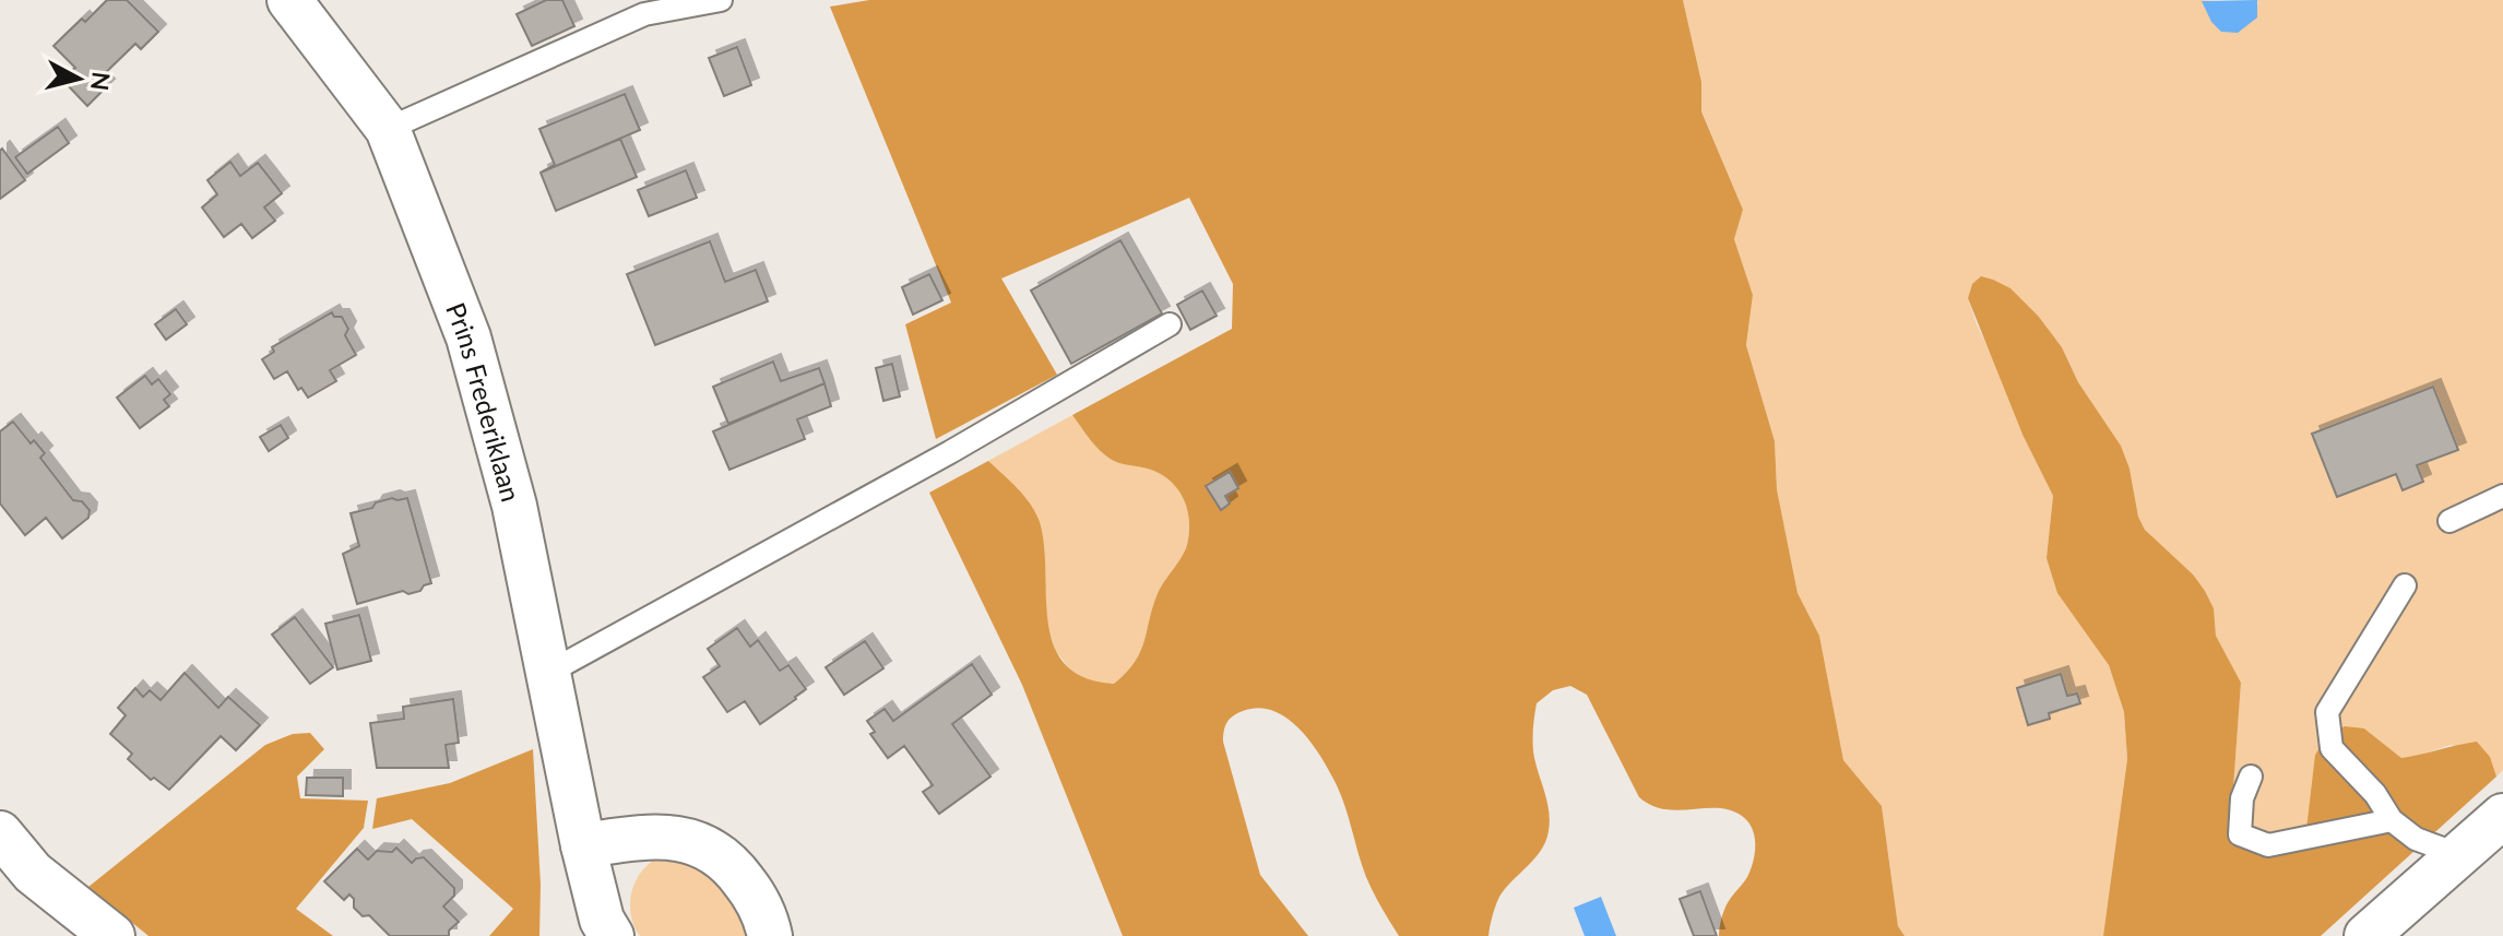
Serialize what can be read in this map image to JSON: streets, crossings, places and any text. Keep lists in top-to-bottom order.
{
  "streets": {
    "street": ["Prins Frederiklaan"]
  },
  "north": "right"
}
